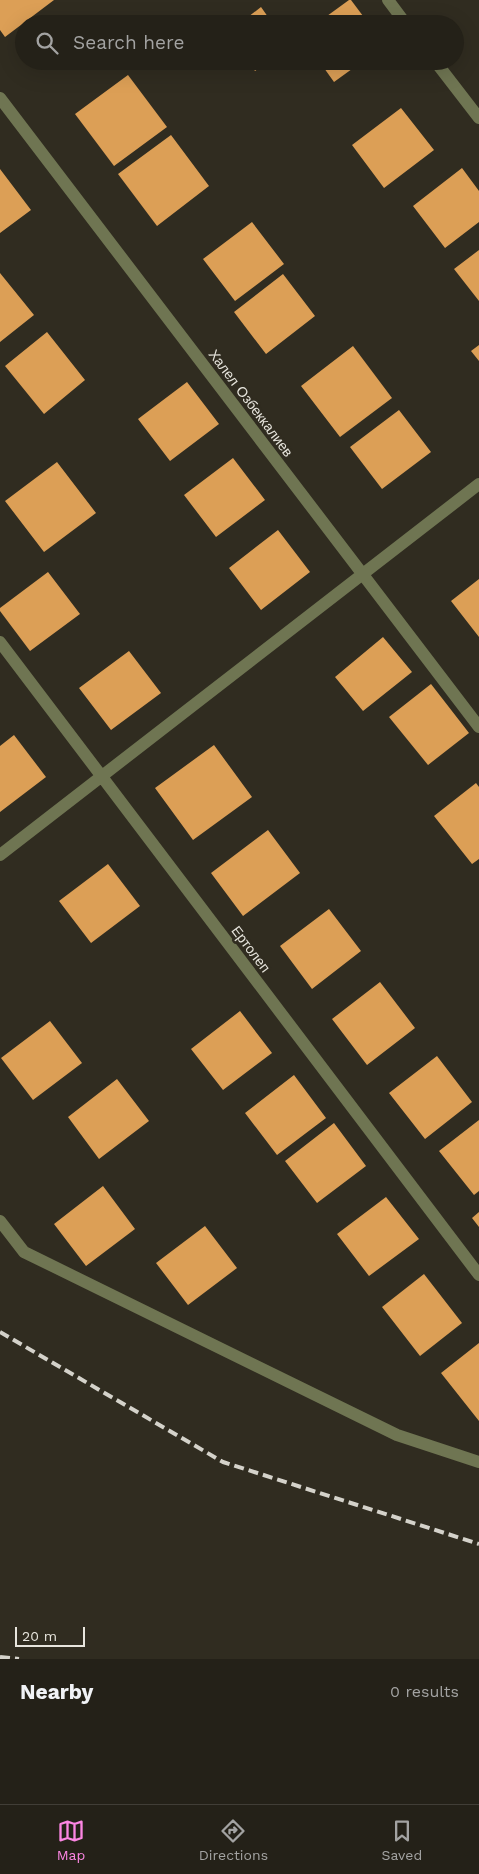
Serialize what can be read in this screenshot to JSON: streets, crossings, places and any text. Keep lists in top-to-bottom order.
{
  "streets": {
    "street": ["Халел Озбеккалиев", "Ертолеп"]
  },
  "scale_bar": "20 m",
  "page": {
    "search": "Search here",
    "scale": "20 m",
    "heading": ["Nearby", "0 results"],
    "nav": ["Map", "Directions", "Saved"]
  }
}
